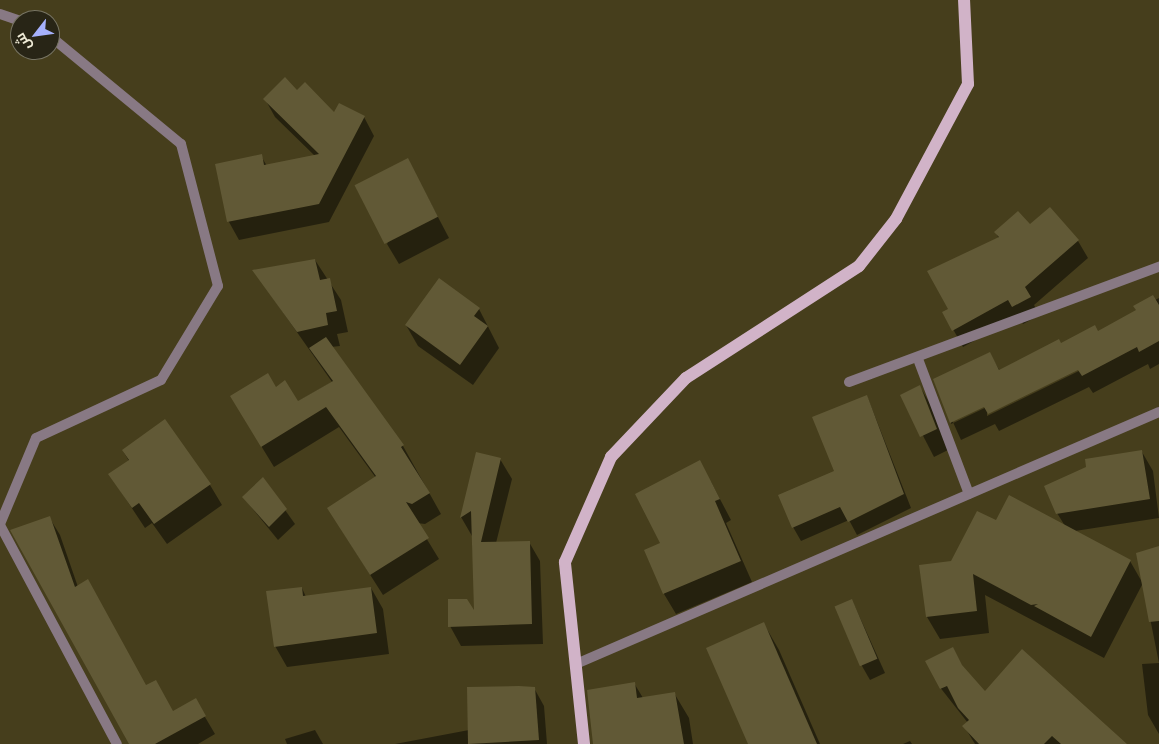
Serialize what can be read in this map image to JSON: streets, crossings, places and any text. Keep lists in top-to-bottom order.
{
  "north": "bottom left"
}
